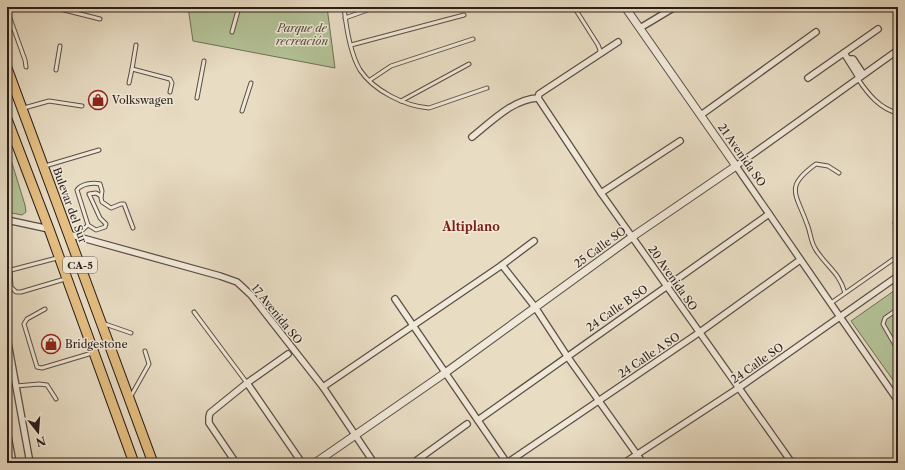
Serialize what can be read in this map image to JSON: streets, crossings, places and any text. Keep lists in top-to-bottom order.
{
  "streets": {
    "highway": ["Bulevar del Sur", "CA-5"],
    "street": [
      "21 Avenida SO",
      "25 Calle SO",
      "20 Avenida SO",
      "24 Calle B SO",
      "17 Avenida SO",
      "24 Calle A SO",
      "24 Calle SO"
    ]
  },
  "crossings": [
    ["21 Avenida SO", "25 Calle SO"],
    ["21 Avenida SO", "24 Calle B SO"],
    ["21 Avenida SO", "24 Calle A SO"],
    ["21 Avenida SO", "24 Calle SO"],
    ["Bulevar del Sur", "17 Avenida SO"],
    ["25 Calle SO", "20 Avenida SO"],
    ["25 Calle SO", "17 Avenida SO"],
    ["20 Avenida SO", "24 Calle B SO"],
    ["20 Avenida SO", "24 Calle A SO"],
    ["20 Avenida SO", "24 Calle SO"]
  ],
  "districts": ["Altiplano"],
  "parks": ["Parque de recreación"],
  "places": {
    "shop": ["Volkswagen", "Bridgestone"]
  },
  "north": "bottom"
}
